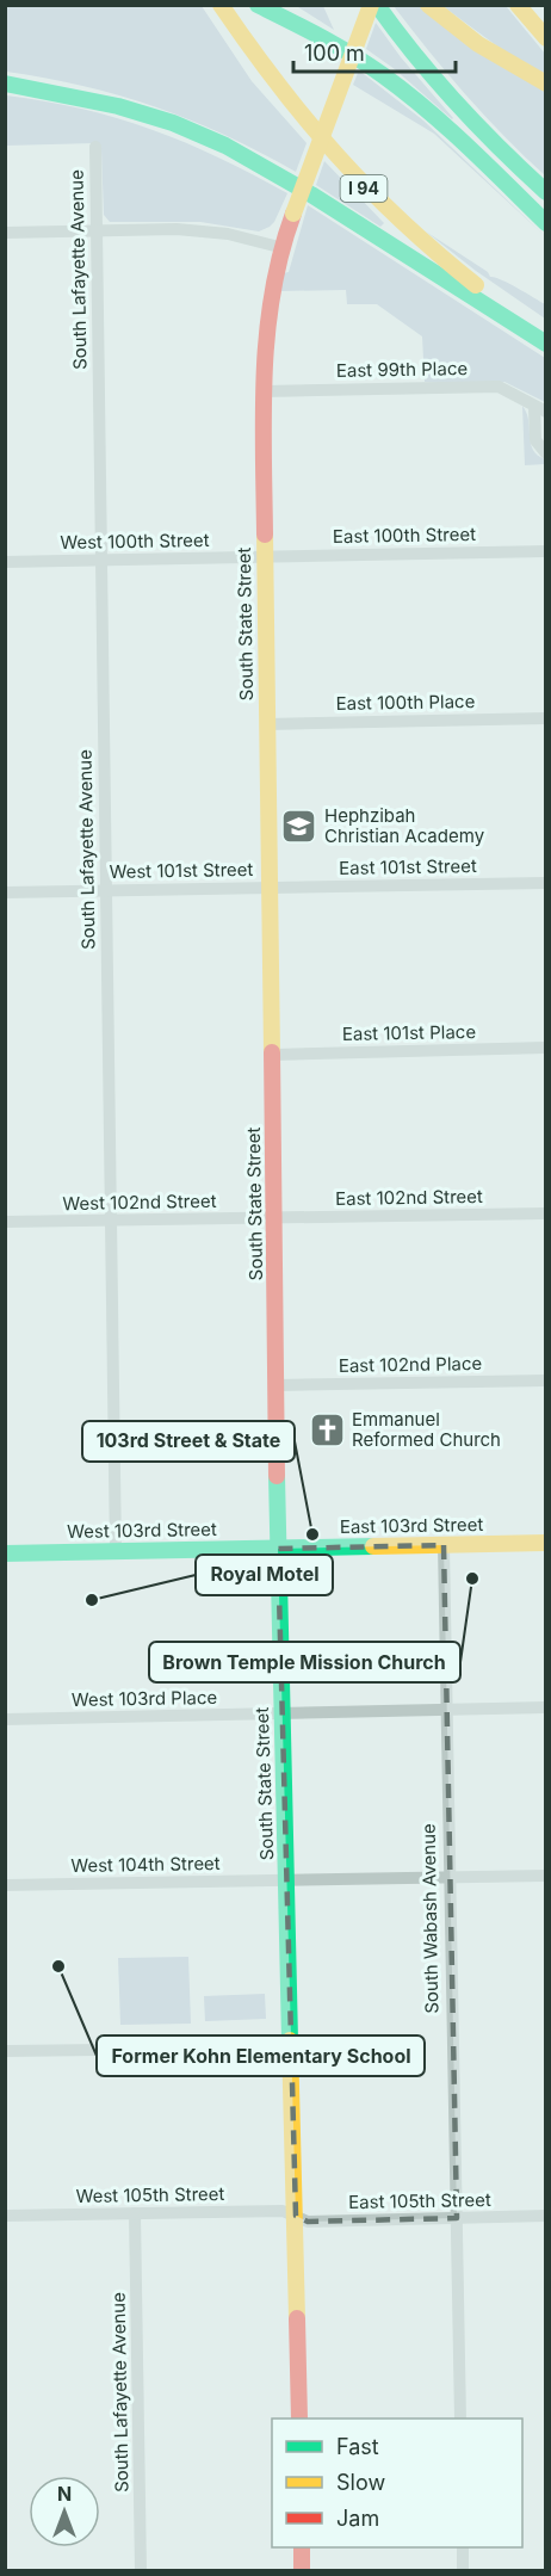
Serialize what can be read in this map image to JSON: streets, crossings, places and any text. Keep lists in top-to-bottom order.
{
  "streets": {
    "main road": [
      "I 94",
      "South State Street",
      "East 103rd Street",
      "West 103rd Street"
    ],
    "street": [
      "South Lafayette Avenue",
      "East 99th Place",
      "East 100th Street",
      "West 100th Street",
      "East 100th Place",
      "East 101st Street",
      "West 101st Street",
      "East 101st Place",
      "East 102nd Street",
      "West 102nd Street",
      "East 102nd Place",
      "West 103rd Place",
      "West 104th Street",
      "South Wabash Avenue",
      "West 105th Street",
      "East 105th Street"
    ]
  },
  "crossings": [
    ["South Lafayette Avenue", "West 100th Street"],
    ["South Lafayette Avenue", "West 101st Street"],
    ["South Lafayette Avenue", "West 102nd Street"],
    ["South Lafayette Avenue", "West 103rd Street"],
    ["South Lafayette Avenue", "West 105th Street"],
    ["East 99th Place", "South State Street"],
    ["East 100th Street", "West 100th Street"],
    ["East 100th Street", "South State Street"],
    ["West 100th Street", "South State Street"],
    ["South State Street", "East 100th Place"],
    ["South State Street", "East 101st Street"],
    ["South State Street", "West 101st Street"],
    ["South State Street", "East 101st Place"],
    ["South State Street", "East 102nd Street"],
    ["South State Street", "West 102nd Street"],
    ["South State Street", "East 102nd Place"],
    ["South State Street", "East 103rd Street"],
    ["South State Street", "West 103rd Street"],
    ["South State Street", "West 103rd Place"],
    ["South State Street", "West 104th Street"],
    ["South State Street", "West 105th Street"],
    ["South State Street", "East 105th Street"],
    ["East 101st Street", "West 101st Street"],
    ["East 102nd Street", "West 102nd Street"],
    ["East 103rd Street", "West 103rd Street"],
    ["East 103rd Street", "South Wabash Avenue"],
    ["West 103rd Place", "South Wabash Avenue"],
    ["West 104th Street", "South Wabash Avenue"],
    ["South Wabash Avenue", "East 105th Street"],
    ["West 105th Street", "East 105th Street"]
  ],
  "places": {
    "school or university": ["Hephzibah Christian Academy"],
    "church": ["Emmanuel Reformed Church"],
    "other": [
      "103rd Street & State",
      "Brown Temple Mission Church",
      "Royal Motel",
      "Former Kohn Elementary School"
    ]
  },
  "legend": ["Fast", "Slow", "Jam"],
  "scale_bar": "100 m",
  "north": "top"
}
